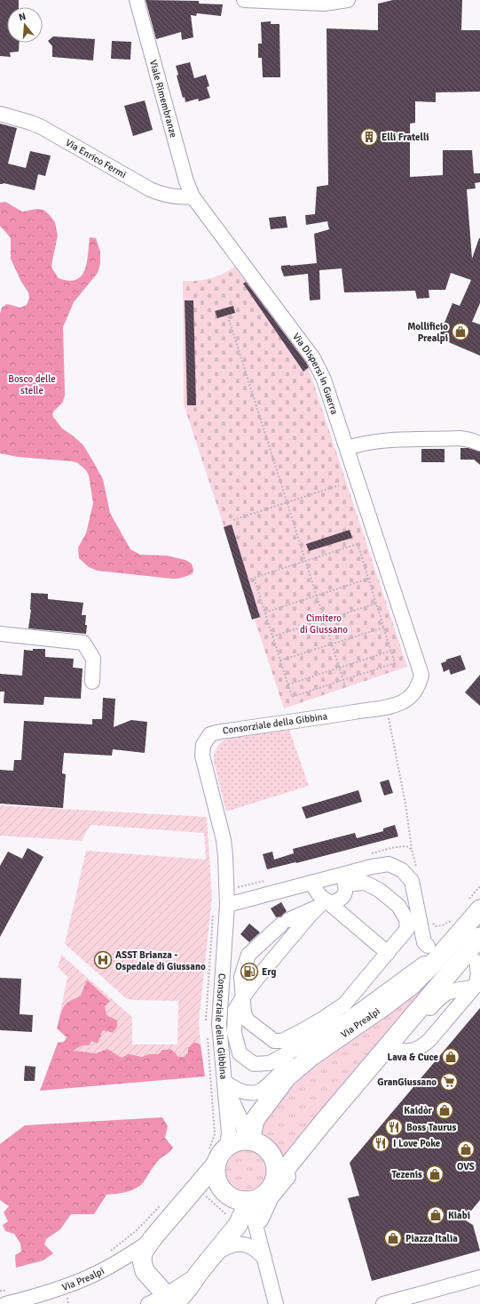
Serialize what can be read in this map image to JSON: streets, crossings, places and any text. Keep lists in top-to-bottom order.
{
  "streets": {
    "main road": ["Via Prealpi"],
    "street": [
      "Viale Rimembranze",
      "Via Enrico Fermi",
      "Via Dispersi in Guerra",
      "Consorziale della Gibbina"
    ]
  },
  "crossings": [
    ["Viale Rimembranze", "Via Enrico Fermi"],
    ["Viale Rimembranze", "Via Dispersi in Guerra"],
    ["Via Enrico Fermi", "Via Dispersi in Guerra"],
    ["Via Dispersi in Guerra", "Consorziale della Gibbina"],
    ["Consorziale della Gibbina", "Via Prealpi"]
  ],
  "parks": ["Bosco delle stelle", "Cimitero di Giussano"],
  "places": {
    "building": ["Elli Fratelli"],
    "shop": [
      "Mollificio Prealpi",
      "Lava & Cuce",
      "Kaidòr",
      "OVS",
      "Tezenis",
      "Kiabi",
      "Piazza Italia"
    ],
    "hospital": ["ASST Brianza - Ospedale di Giussano"],
    "fuel station": ["Erg"],
    "supermarket": ["GranGiussano"],
    "restaurant": ["Boss Taurus", "I Love Poke"]
  },
  "north": "top"
}
